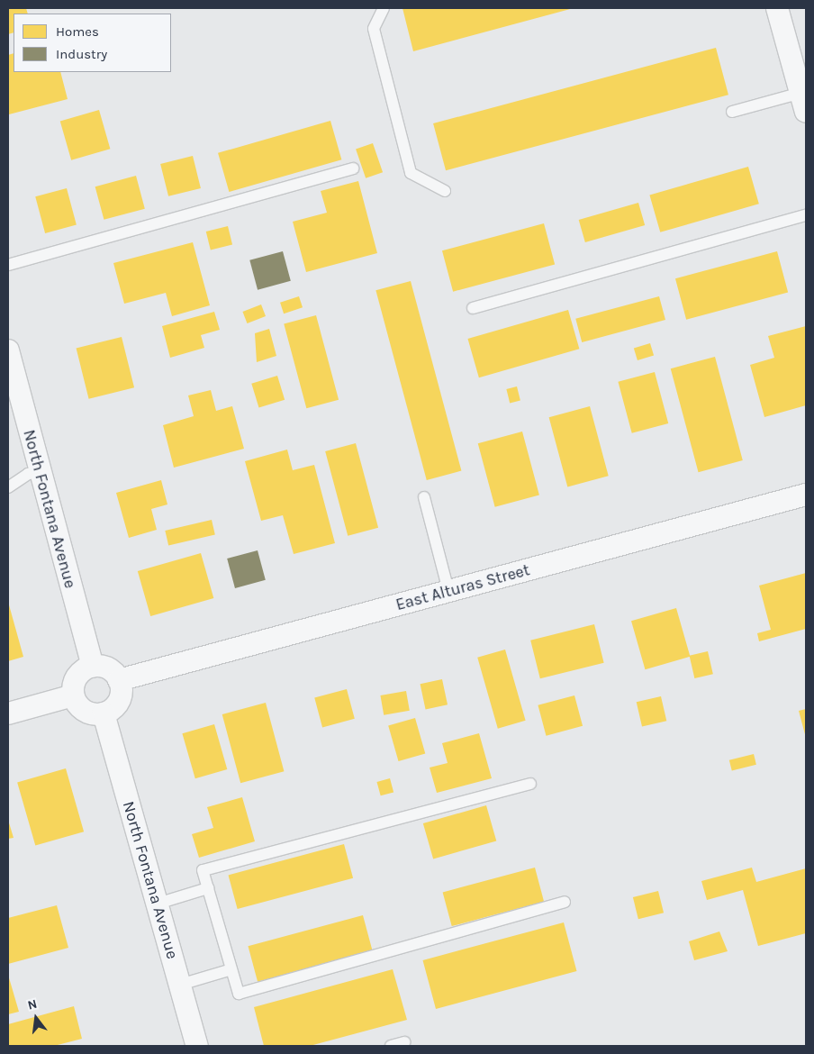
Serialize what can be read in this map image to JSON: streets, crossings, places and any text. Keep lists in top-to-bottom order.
{
  "streets": {
    "street": ["North Fontana Avenue", "East Alturas Street"]
  },
  "crossings": [
    ["North Fontana Avenue", "East Alturas Street"]
  ],
  "legend": ["Homes", "Industry"],
  "north": "top"
}
